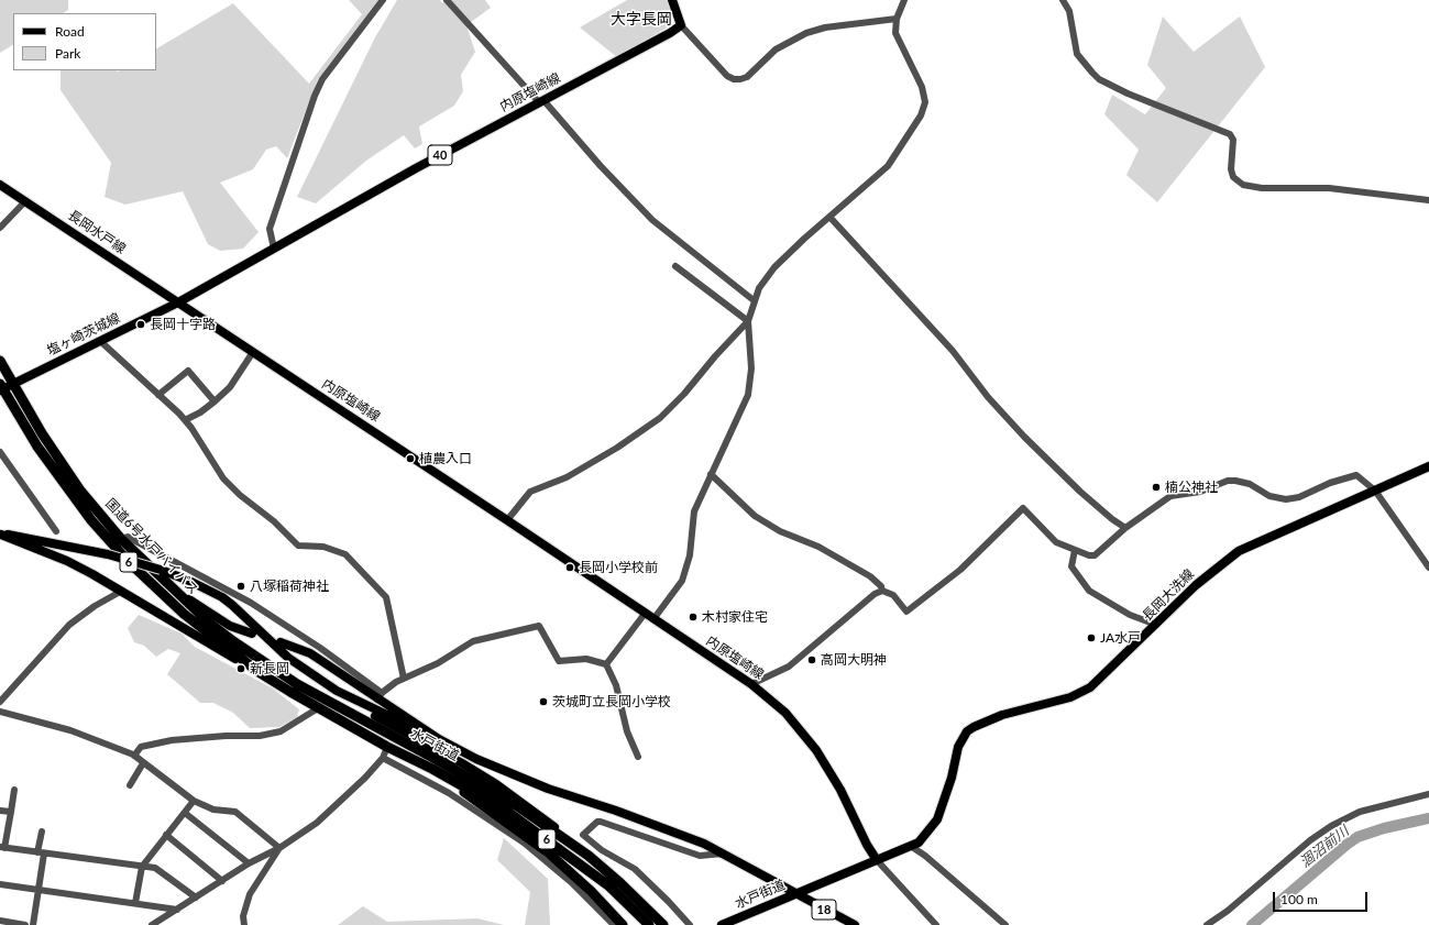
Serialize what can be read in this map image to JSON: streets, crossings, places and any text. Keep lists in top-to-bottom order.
{
  "streets": {
    "highway": ["国道6号水戸バイパス", "6", "水戸街道"],
    "main road": [
      "内原塩崎線",
      "40",
      "長岡水戸線",
      "塩ヶ崎茨城線",
      "長岡大洗線",
      "18"
    ]
  },
  "crossings": [
    ["内原塩崎線", "長岡水戸線"],
    ["内原塩崎線", "塩ヶ崎茨城線"],
    ["内原塩崎線", "長岡大洗線"],
    ["長岡水戸線", "塩ヶ崎茨城線"],
    ["塩ヶ崎茨城線", "国道6号水戸バイパス"],
    ["国道6号水戸バイパス", "水戸街道"],
    ["6", "水戸街道"]
  ],
  "districts": ["大字長岡"],
  "water": ["涸沼前川"],
  "places": [
    "長岡十字路",
    "植農入口",
    "楠公神社",
    "長岡小学校前",
    "八塚稲荷神社",
    "木村家住宅",
    "JA水戸",
    "高岡大明神",
    "新長岡",
    "茨城町立長岡小学校"
  ],
  "legend": ["Road", "Park"],
  "scale_bar": "100 m"
}
